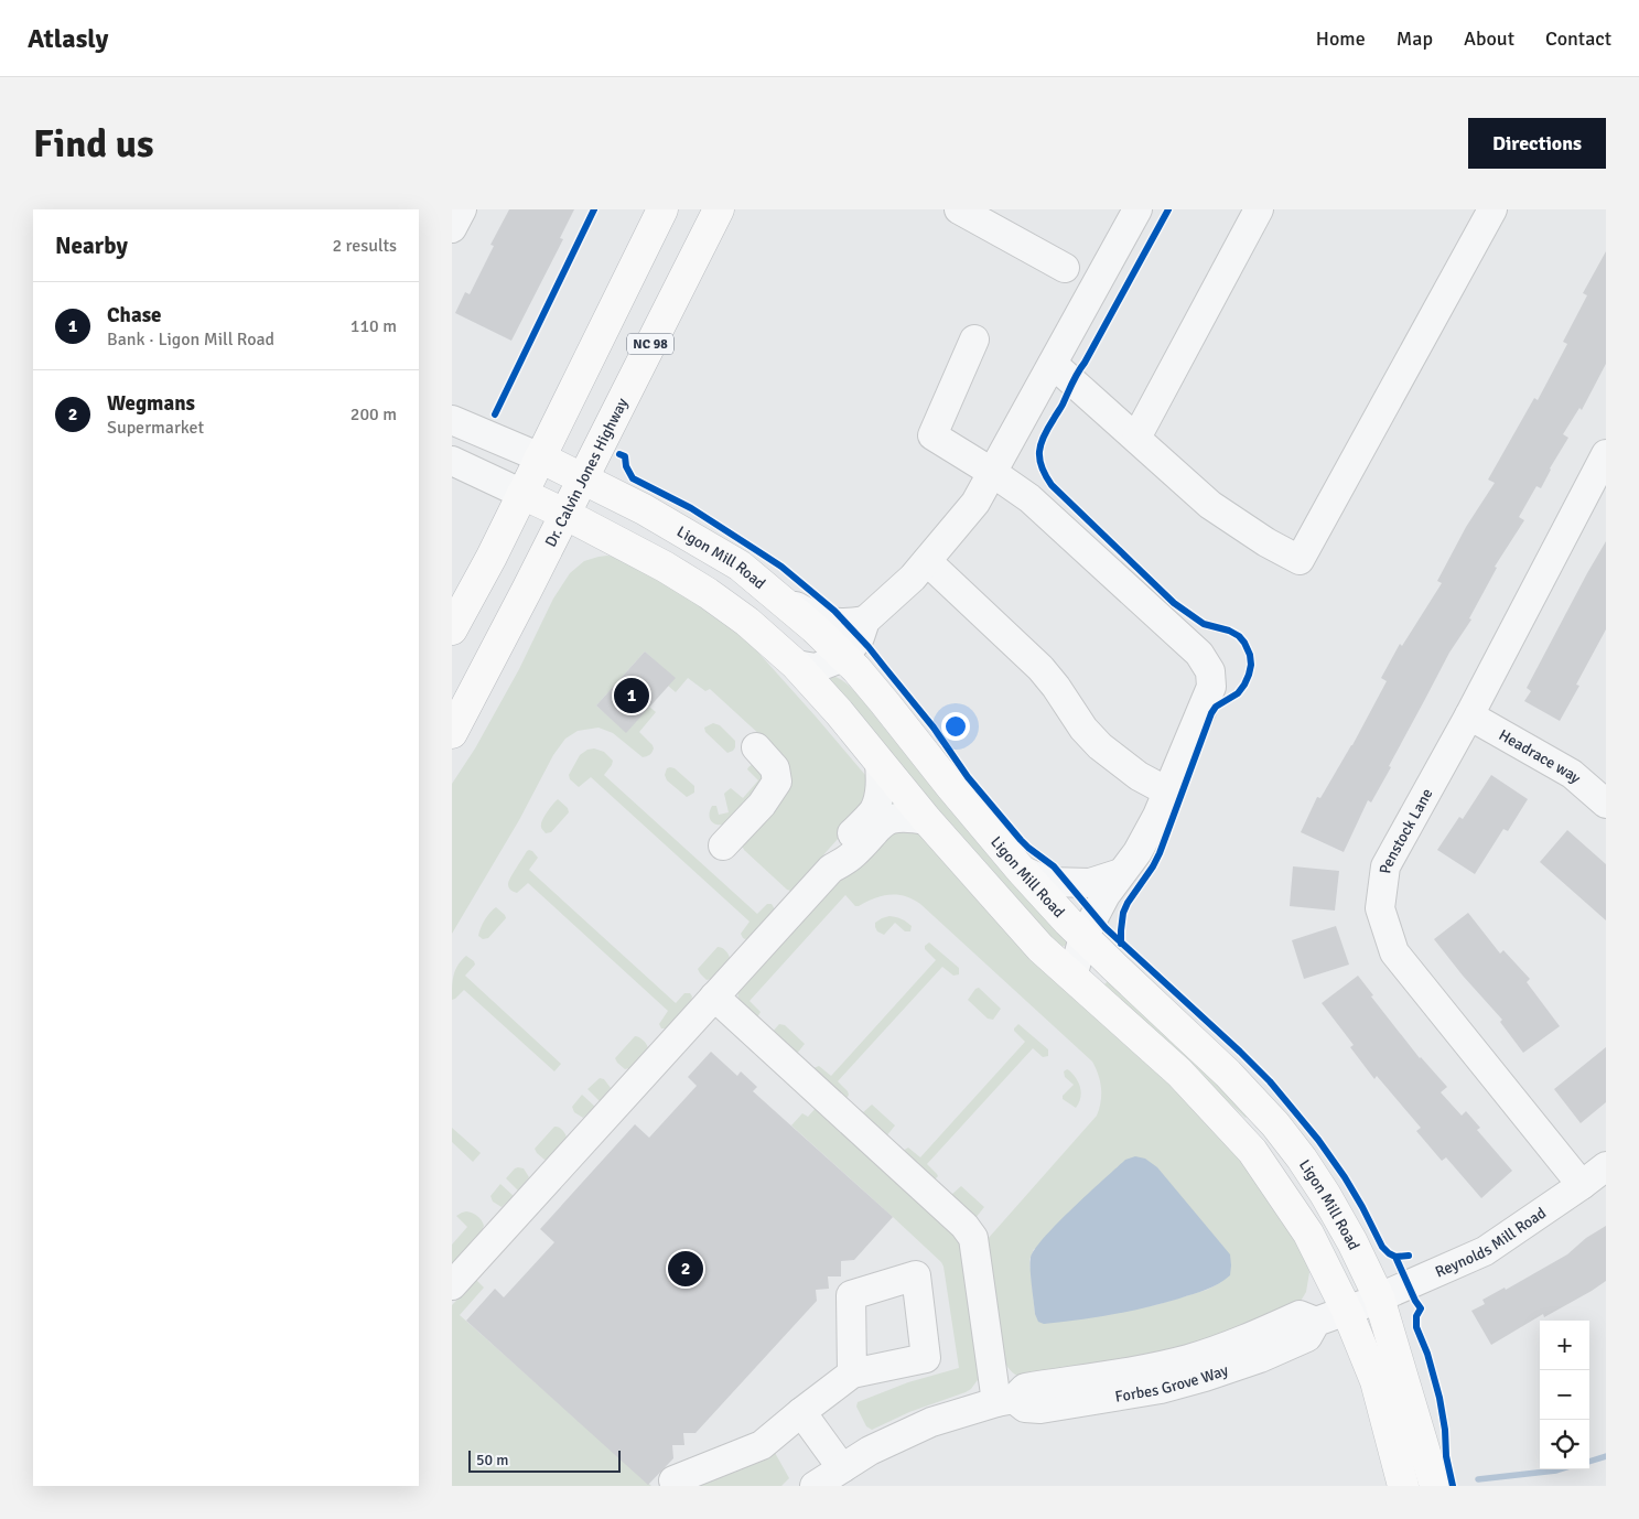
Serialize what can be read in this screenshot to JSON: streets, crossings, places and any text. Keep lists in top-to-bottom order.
{
  "streets": {
    "main road": ["NC 98", "Dr. Calvin Jones Highway", "Ligon Mill Road"],
    "street": [
      "Headrace way",
      "Penstock Lane",
      "Reynolds Mill Road",
      "Forbes Grove Way"
    ]
  },
  "crossings": [
    ["Dr. Calvin Jones Highway", "Ligon Mill Road"],
    ["Ligon Mill Road", "Reynolds Mill Road"],
    ["Ligon Mill Road", "Forbes Grove Way"],
    ["Headrace way", "Penstock Lane"],
    ["Penstock Lane", "Reynolds Mill Road"],
    ["Reynolds Mill Road", "Forbes Grove Way"]
  ],
  "scale_bar": "50 m",
  "page": {
    "header": "Atlasly",
    "nav": [
      "Home",
      "Map",
      "About",
      "Contact"
    ],
    "buttons": "Directions",
    "title": "Find us",
    "heading": ["Nearby", "2 results"],
    "list": [
      {
        "mark": "1",
        "name": "Chase",
        "note": "Bank · Ligon Mill Road",
        "value": "110 m"
      },
      {
        "mark": "2",
        "name": "Wegmans",
        "note": "Supermarket",
        "value": "200 m"
      }
    ],
    "pins": ["1", "2"],
    "map_buttons": ["+", "−"],
    "scale": "50 m"
  }
}
